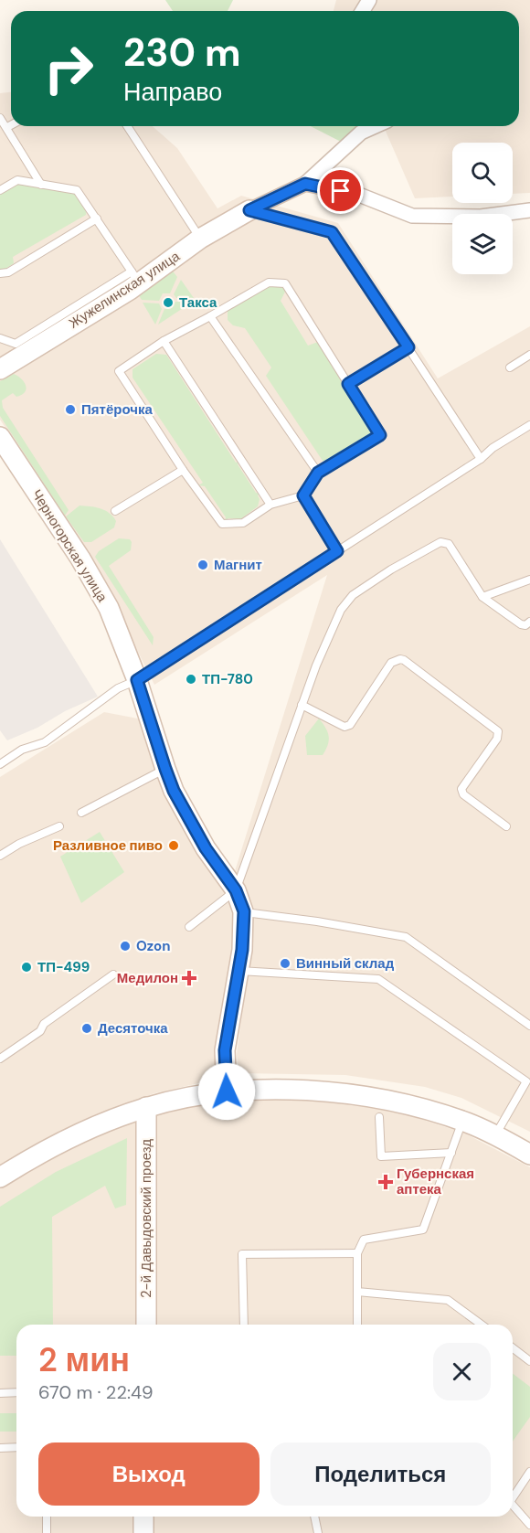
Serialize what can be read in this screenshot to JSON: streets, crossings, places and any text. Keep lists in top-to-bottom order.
{
  "streets": {
    "street": ["Жужелинская улица", "Черногорская улица", "2-й Давыдовский проезд"]
  },
  "places": {
    "other": [
      "Такса",
      "Пятёрочка",
      "Магнит",
      "ТП-780",
      "Разливное пиво",
      "Ozon",
      "Винный склад",
      "ТП-499",
      "Десяточка"
    ],
    "health": ["Медилон", "Губернская аптека"]
  },
  "page": {
    "turn": ["230 m", "Направо"],
    "heading": ["2 мин", "670 m · 22:49"],
    "buttons": ["Выход", "Поделиться"]
  }
}
